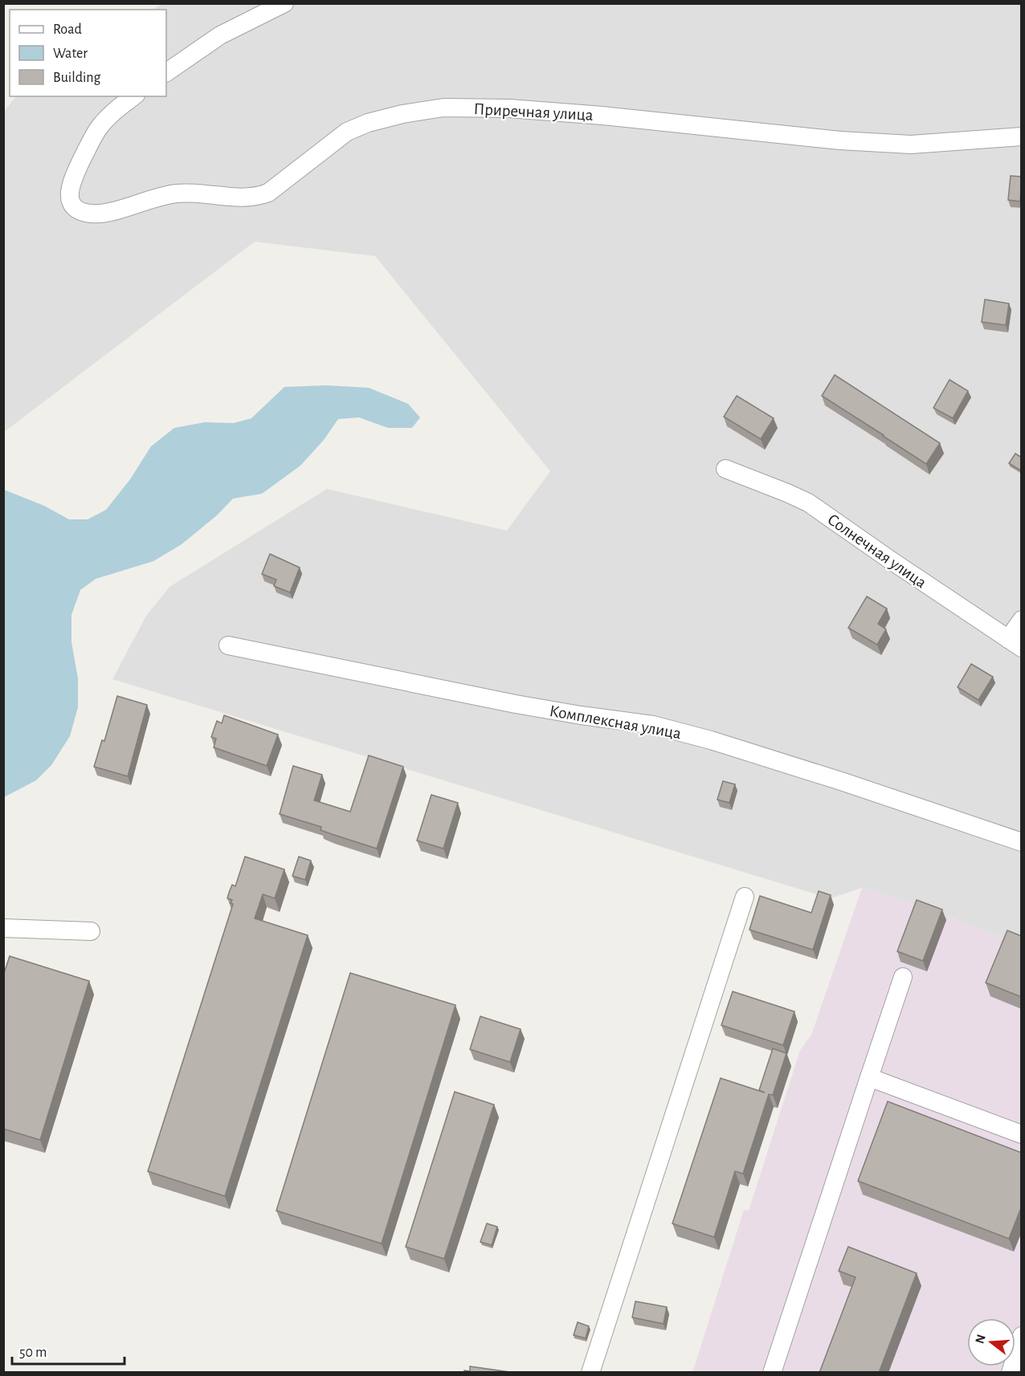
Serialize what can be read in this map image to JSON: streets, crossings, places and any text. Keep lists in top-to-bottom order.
{
  "streets": {
    "street": ["Приречная улица", "Солнечная улица", "Комплексная улица"]
  },
  "legend": ["Road", "Water", "Building"],
  "scale_bar": "50 m",
  "north": "left"
}
